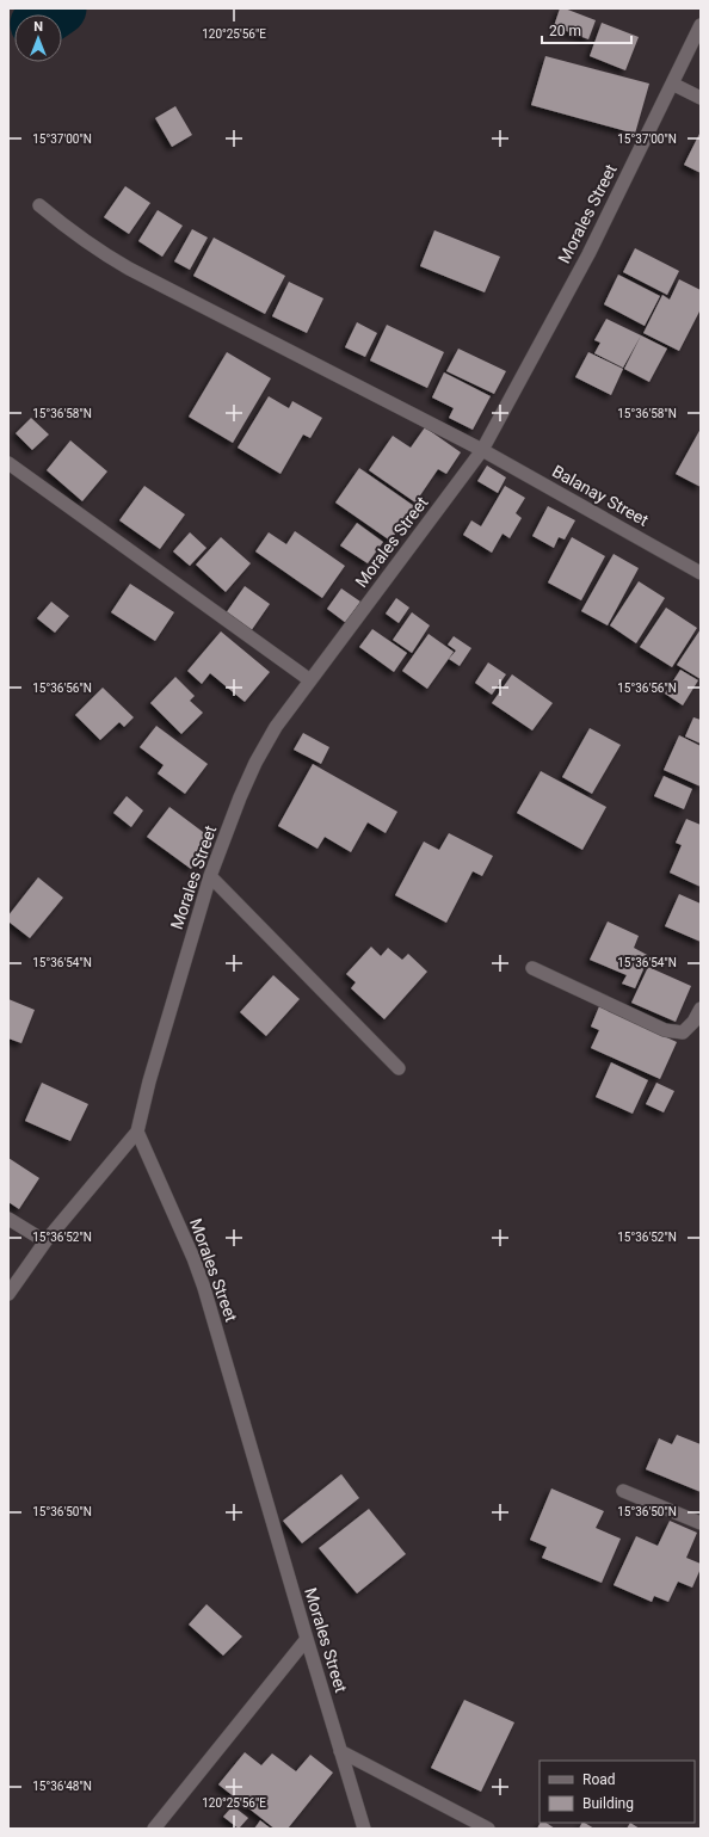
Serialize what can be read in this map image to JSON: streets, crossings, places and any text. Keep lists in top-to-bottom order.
{
  "streets": {
    "street": ["Morales Street", "Balanay Street"]
  },
  "crossings": [
    ["Morales Street", "Balanay Street"]
  ],
  "legend": ["Road", "Building"],
  "scale_bar": "20 m",
  "north": "top",
  "coordinates": [
    "120°25'56\"E",
    "15°37'00\"N",
    "15°36'58\"N",
    "15°36'56\"N",
    "15°36'54\"N",
    "15°36'52\"N",
    "15°36'50\"N",
    "15°36'48\"N"
  ]
}
